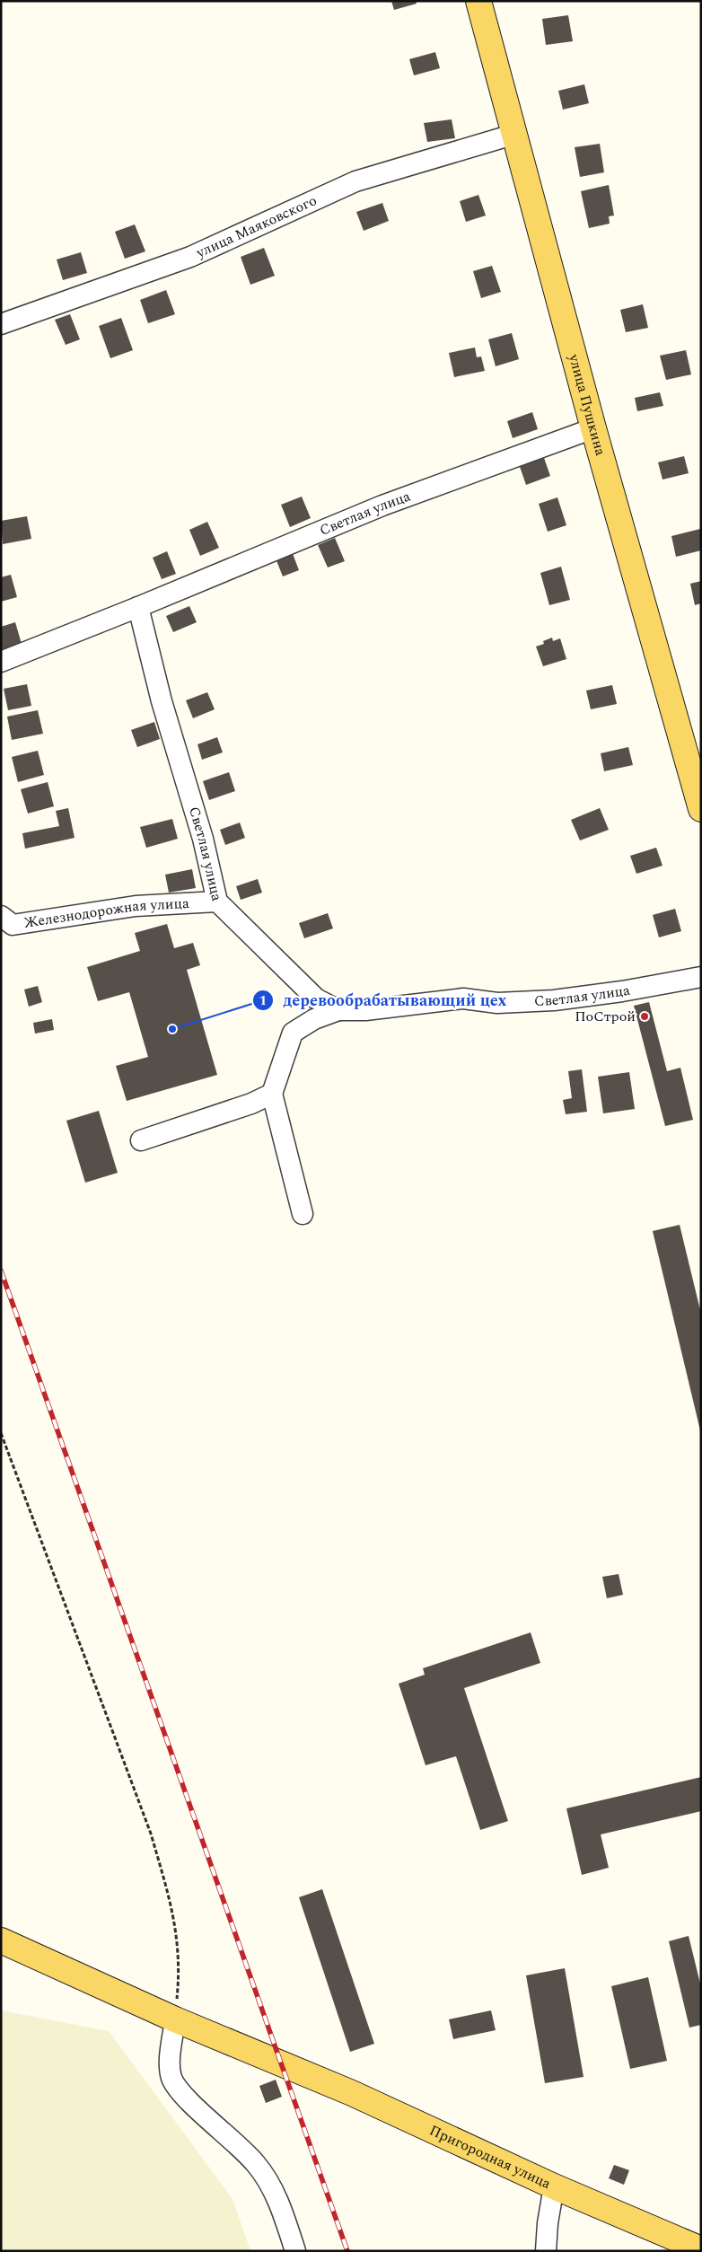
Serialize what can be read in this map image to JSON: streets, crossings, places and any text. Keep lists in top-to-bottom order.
{
  "streets": {
    "main road": ["улица Пушкина", "Пригородная улица"],
    "street": ["улица Маяковского", "Светлая улица", "Железнодорожная улица"]
  },
  "crossings": [
    ["улица Маяковского", "улица Пушкина"],
    ["улица Пушкина", "Светлая улица"],
    ["Светлая улица", "Железнодорожная улица"]
  ],
  "places": ["ПоСтрой", "деревообрабатывающий цех"]
}
